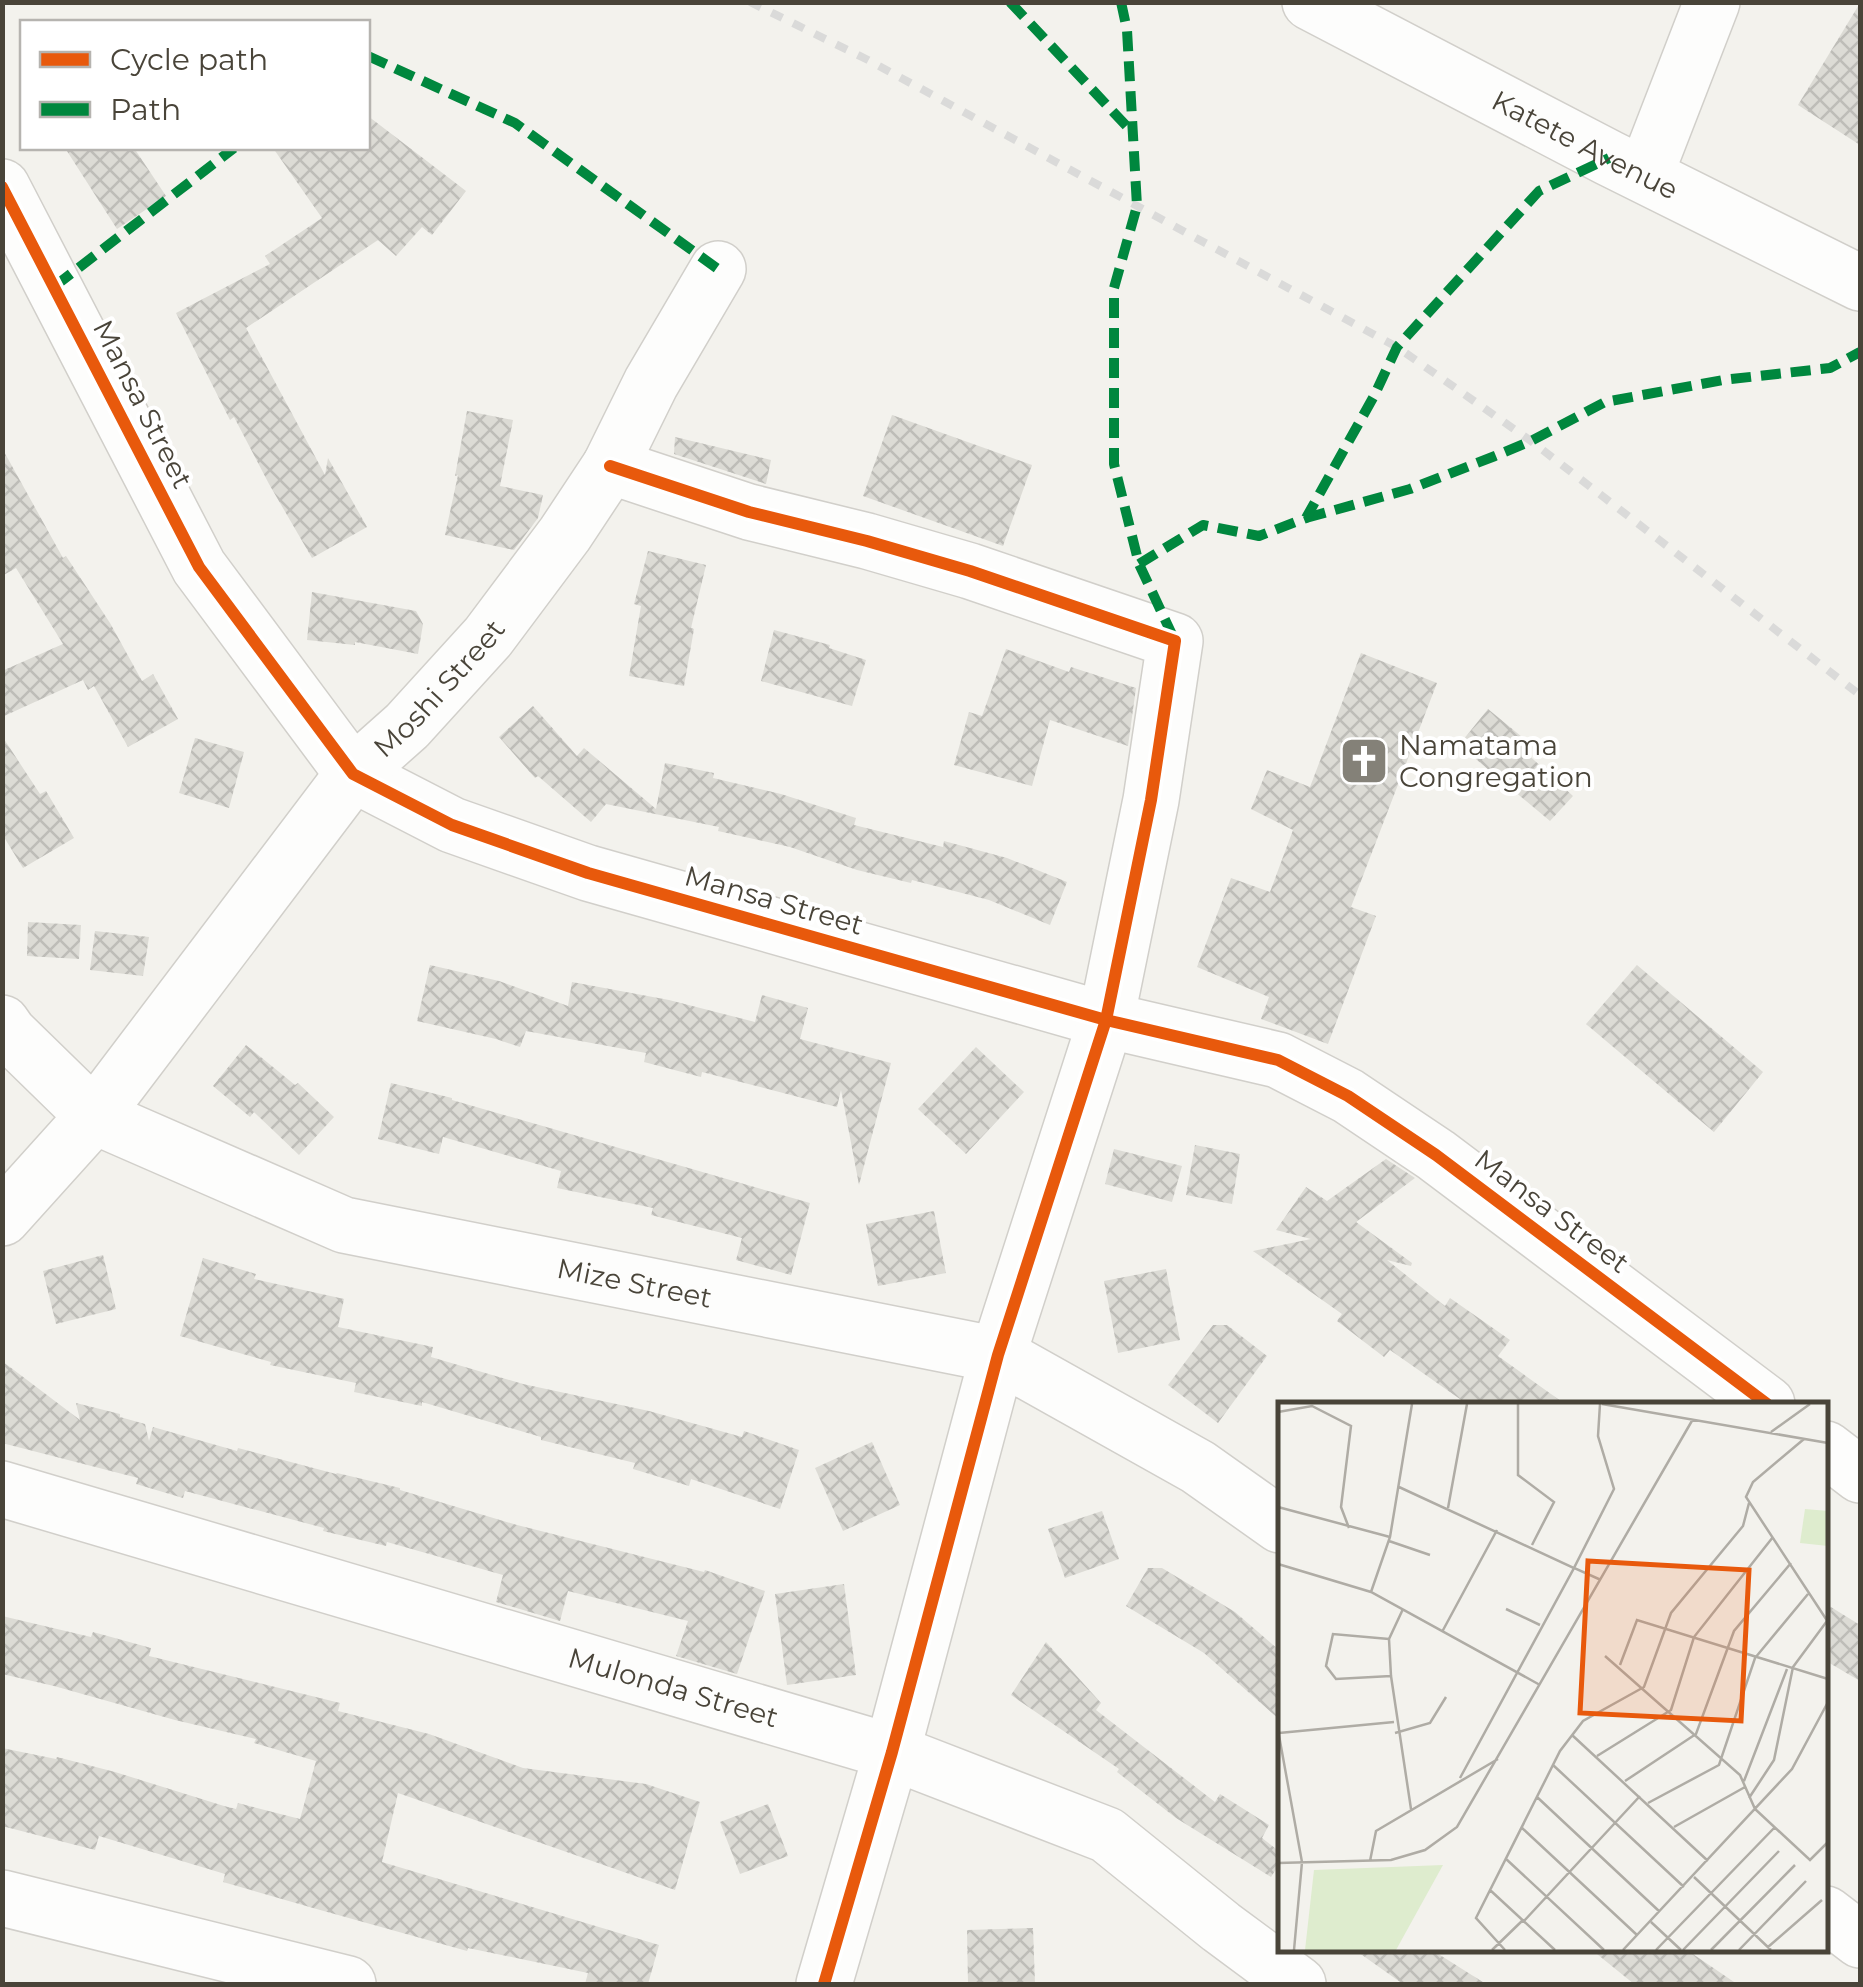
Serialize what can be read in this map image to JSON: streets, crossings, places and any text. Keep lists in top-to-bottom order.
{
  "streets": {
    "street": [
      "Katete Avenue",
      "Mansa Street",
      "Moshi Street",
      "Mize Street",
      "Mulonda Street"
    ]
  },
  "crossings": [
    ["Mansa Street", "Moshi Street"],
    ["Moshi Street", "Mize Street"]
  ],
  "places": {
    "church": ["Namatama Congregation"]
  },
  "legend": ["Cycle path", "Path"]
}
